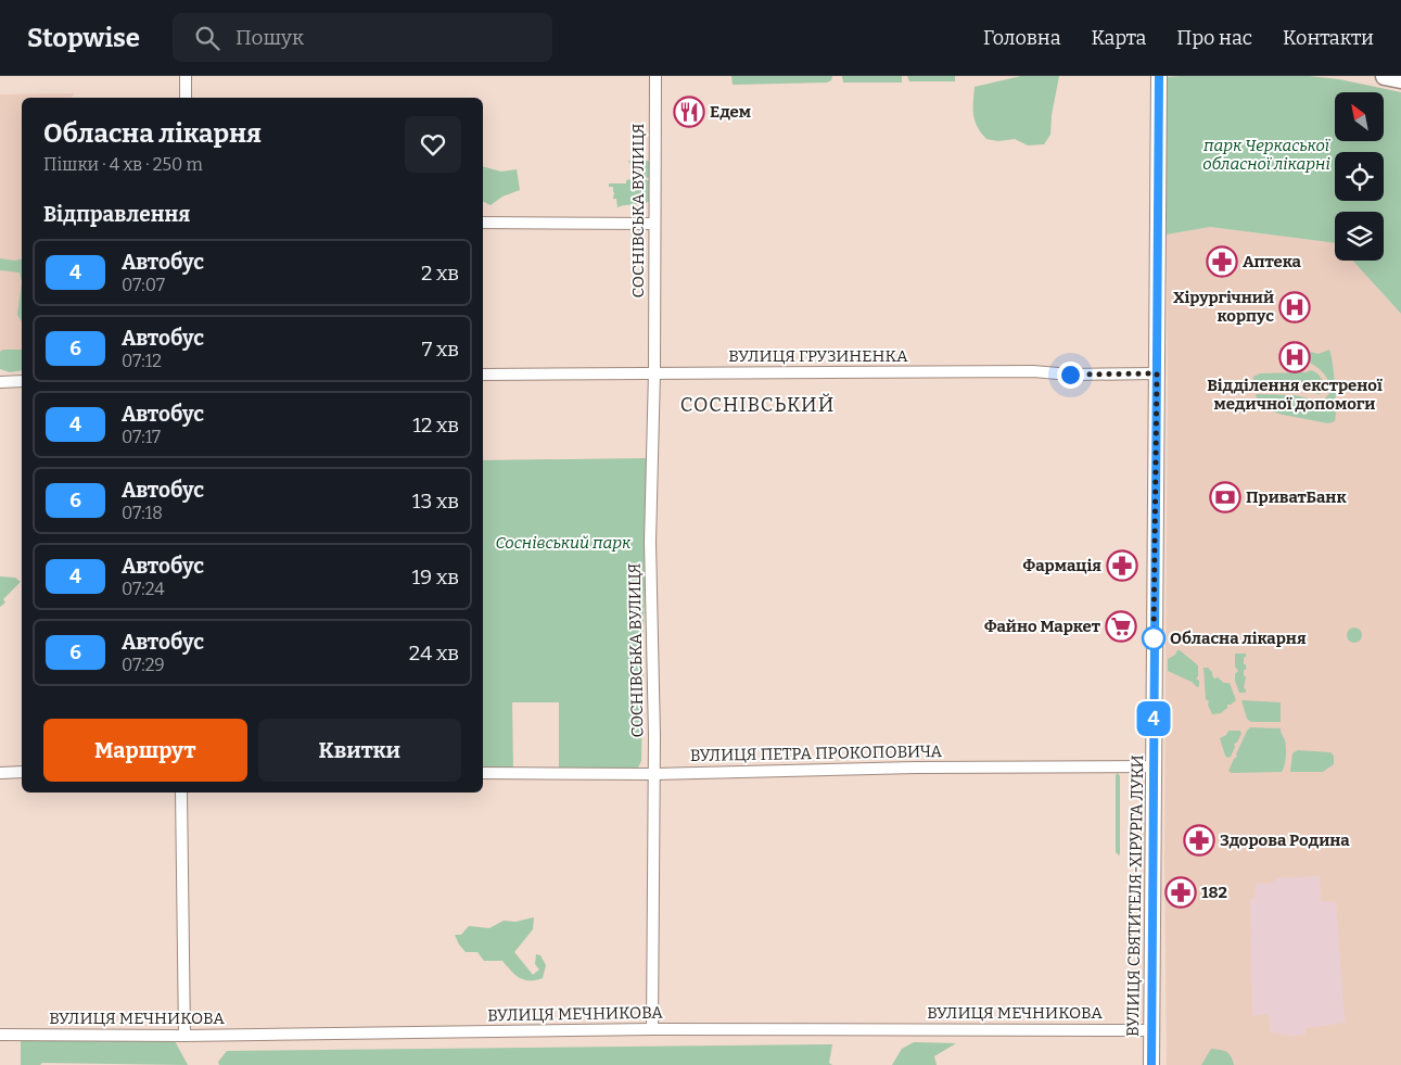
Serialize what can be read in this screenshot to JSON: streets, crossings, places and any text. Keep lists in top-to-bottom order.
{
  "streets": {
    "street": [
      "СОСНІВСЬКА ВУЛИЦЯ",
      "ВУЛИЦЯ ГРУЗИНЕНКА",
      "ВУЛИЦЯ ПЕТРА ПРОКОПОВИЧА",
      "ВУЛИЦЯ СВЯТИТЕЛЯ-ХІРУРГА ЛУКИ",
      "ВУЛИЦЯ МЕЧНИКОВА"
    ]
  },
  "crossings": [
    ["СОСНІВСЬКА ВУЛИЦЯ", "ВУЛИЦЯ ГРУЗИНЕНКА"],
    ["СОСНІВСЬКА ВУЛИЦЯ", "ВУЛИЦЯ ПЕТРА ПРОКОПОВИЧА"],
    ["СОСНІВСЬКА ВУЛИЦЯ", "ВУЛИЦЯ МЕЧНИКОВА"],
    ["ВУЛИЦЯ ГРУЗИНЕНКА", "ВУЛИЦЯ СВЯТИТЕЛЯ-ХІРУРГА ЛУКИ"],
    ["ВУЛИЦЯ ПЕТРА ПРОКОПОВИЧА", "ВУЛИЦЯ СВЯТИТЕЛЯ-ХІРУРГА ЛУКИ"],
    ["ВУЛИЦЯ СВЯТИТЕЛЯ-ХІРУРГА ЛУКИ", "ВУЛИЦЯ МЕЧНИКОВА"]
  ],
  "districts": ["СОСНІВСЬКИЙ"],
  "parks": ["парк Черкаської обласної лікарні", "Соснівський парк"],
  "places": {
    "restaurant": ["Едем"],
    "pharmacy": [
      "Аптека",
      "Фармація",
      "Здорова Родина",
      "182"
    ],
    "hospital": ["Хірургічний корпус", "Відділення екстреної медичної допомоги"],
    "bank": ["ПриватБанк"],
    "supermarket": ["Файно Маркет"],
    "other": ["Обласна лікарня"]
  },
  "lines": ["bus line 4"],
  "north": "top left",
  "page": {
    "header": "Stopwise",
    "search": "Пошук",
    "nav": [
      "Головна",
      "Карта",
      "Про нас",
      "Контакти"
    ],
    "on_map": "4",
    "heading": [
      ["Обласна лікарня", "Пішки · 4 хв · 250 m"],
      "Відправлення"
    ],
    "list": [
      {
        "mark": "4",
        "name": "Автобус",
        "note": "07:07",
        "value": "2 хв"
      },
      {
        "mark": "6",
        "name": "Автобус",
        "note": "07:12",
        "value": "7 хв"
      },
      {
        "mark": "4",
        "name": "Автобус",
        "note": "07:17",
        "value": "12 хв"
      },
      {
        "mark": "6",
        "name": "Автобус",
        "note": "07:18",
        "value": "13 хв"
      },
      {
        "mark": "4",
        "name": "Автобус",
        "note": "07:24",
        "value": "19 хв"
      },
      {
        "mark": "6",
        "name": "Автобус",
        "note": "07:29",
        "value": "24 хв"
      }
    ],
    "buttons": ["Маршрут", "Квитки"]
  }
}
